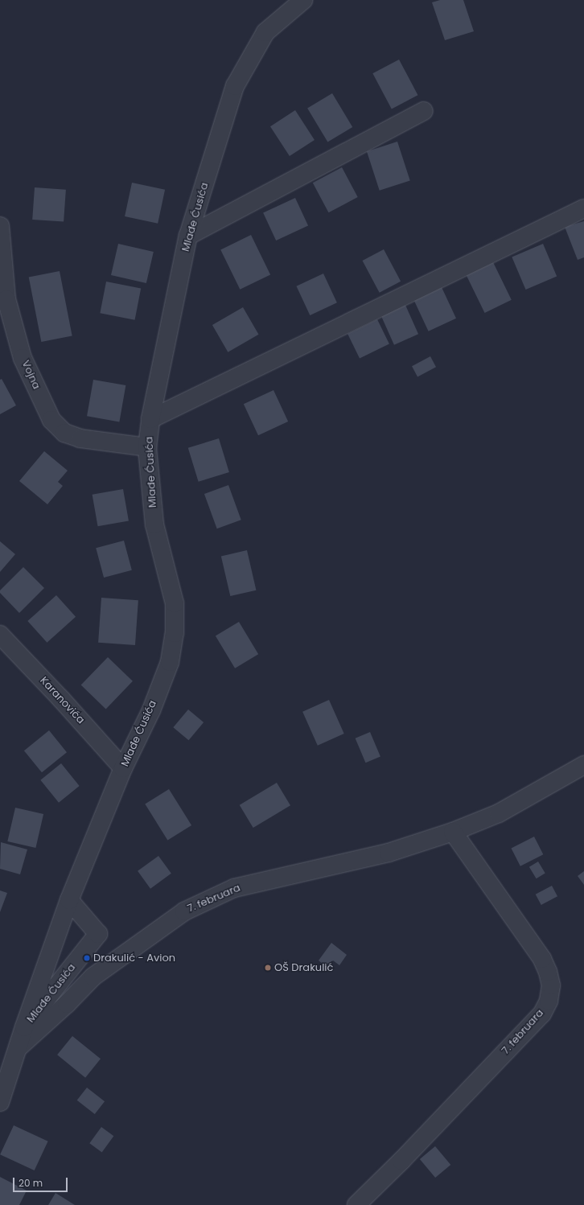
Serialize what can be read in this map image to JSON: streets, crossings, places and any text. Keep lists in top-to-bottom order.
{
  "streets": {
    "street": [
      "Mlađe Ćusića",
      "Vojna",
      "Karanovića",
      "7. februara"
    ]
  },
  "crossings": [
    ["Mlađe Ćusića", "Vojna"],
    ["Mlađe Ćusića", "Karanovića"],
    ["Mlađe Ćusića", "7. februara"]
  ],
  "places": ["Drakulić - Avion", "OŠ Drakulić"],
  "scale_bar": "20 m"
}
